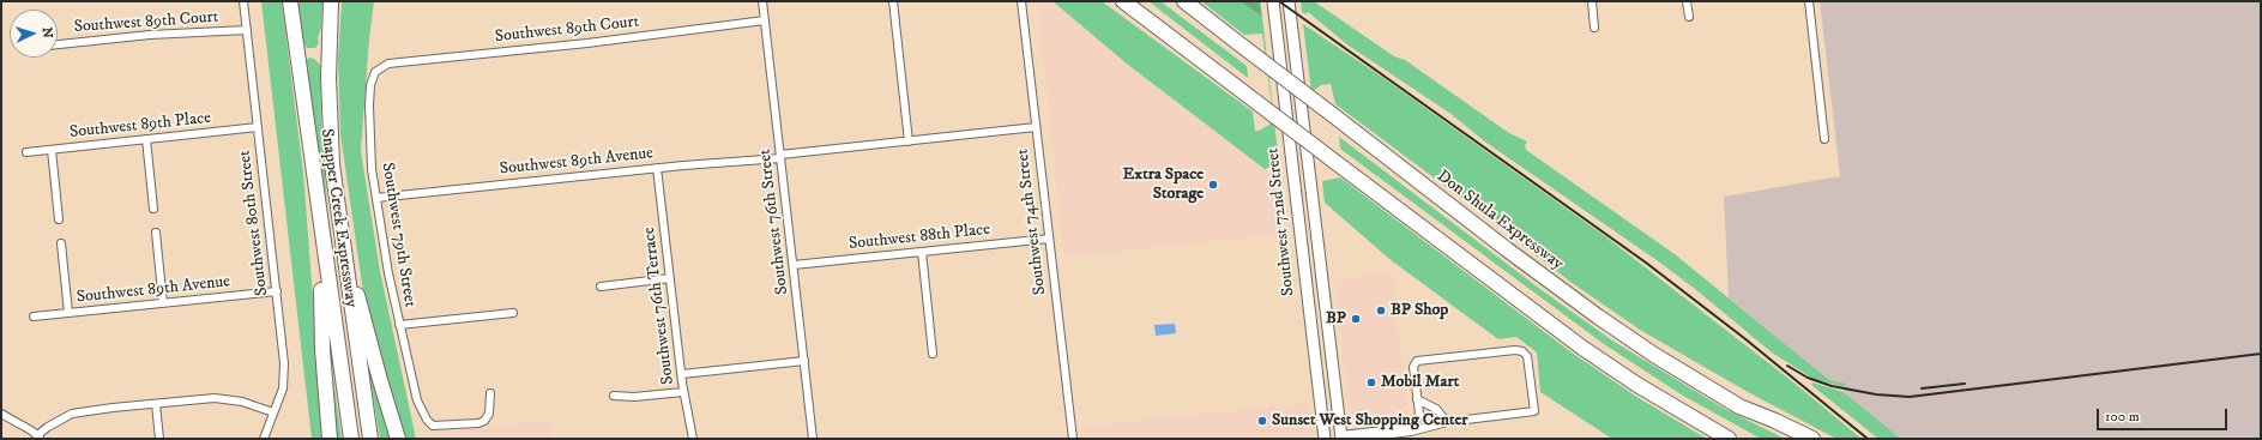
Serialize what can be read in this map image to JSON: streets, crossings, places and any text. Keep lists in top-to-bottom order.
{
  "streets": {
    "highway": ["Snapper Creek Expressway", "Don Shula Expressway"],
    "main road": ["Southwest 72nd Street"],
    "street": [
      "Southwest 89th Court",
      "Southwest 89th Place",
      "Southwest 89th Avenue",
      "Southwest 76th Street",
      "Southwest 74th Street",
      "Southwest 80th Street",
      "Southwest 79th Street",
      "Southwest 88th Place",
      "Southwest 76th Terrace"
    ]
  },
  "crossings": [
    ["Southwest 89th Court", "Southwest 76th Street"],
    ["Southwest 89th Court", "Southwest 80th Street"],
    ["Southwest 89th Court", "Southwest 79th Street"],
    ["Southwest 89th Place", "Southwest 80th Street"],
    ["Southwest 89th Avenue", "Southwest 76th Street"],
    ["Southwest 89th Avenue", "Southwest 74th Street"],
    ["Southwest 89th Avenue", "Southwest 80th Street"],
    ["Southwest 89th Avenue", "Southwest 79th Street"],
    ["Southwest 89th Avenue", "Southwest 76th Terrace"],
    ["Southwest 76th Street", "Southwest 88th Place"],
    ["Southwest 74th Street", "Southwest 88th Place"]
  ],
  "places": [
    "Extra Space Storage",
    "BP Shop",
    "BP",
    "Mobil Mart",
    "Sunset West Shopping Center"
  ],
  "scale_bar": "100 m",
  "north": "right"
}
